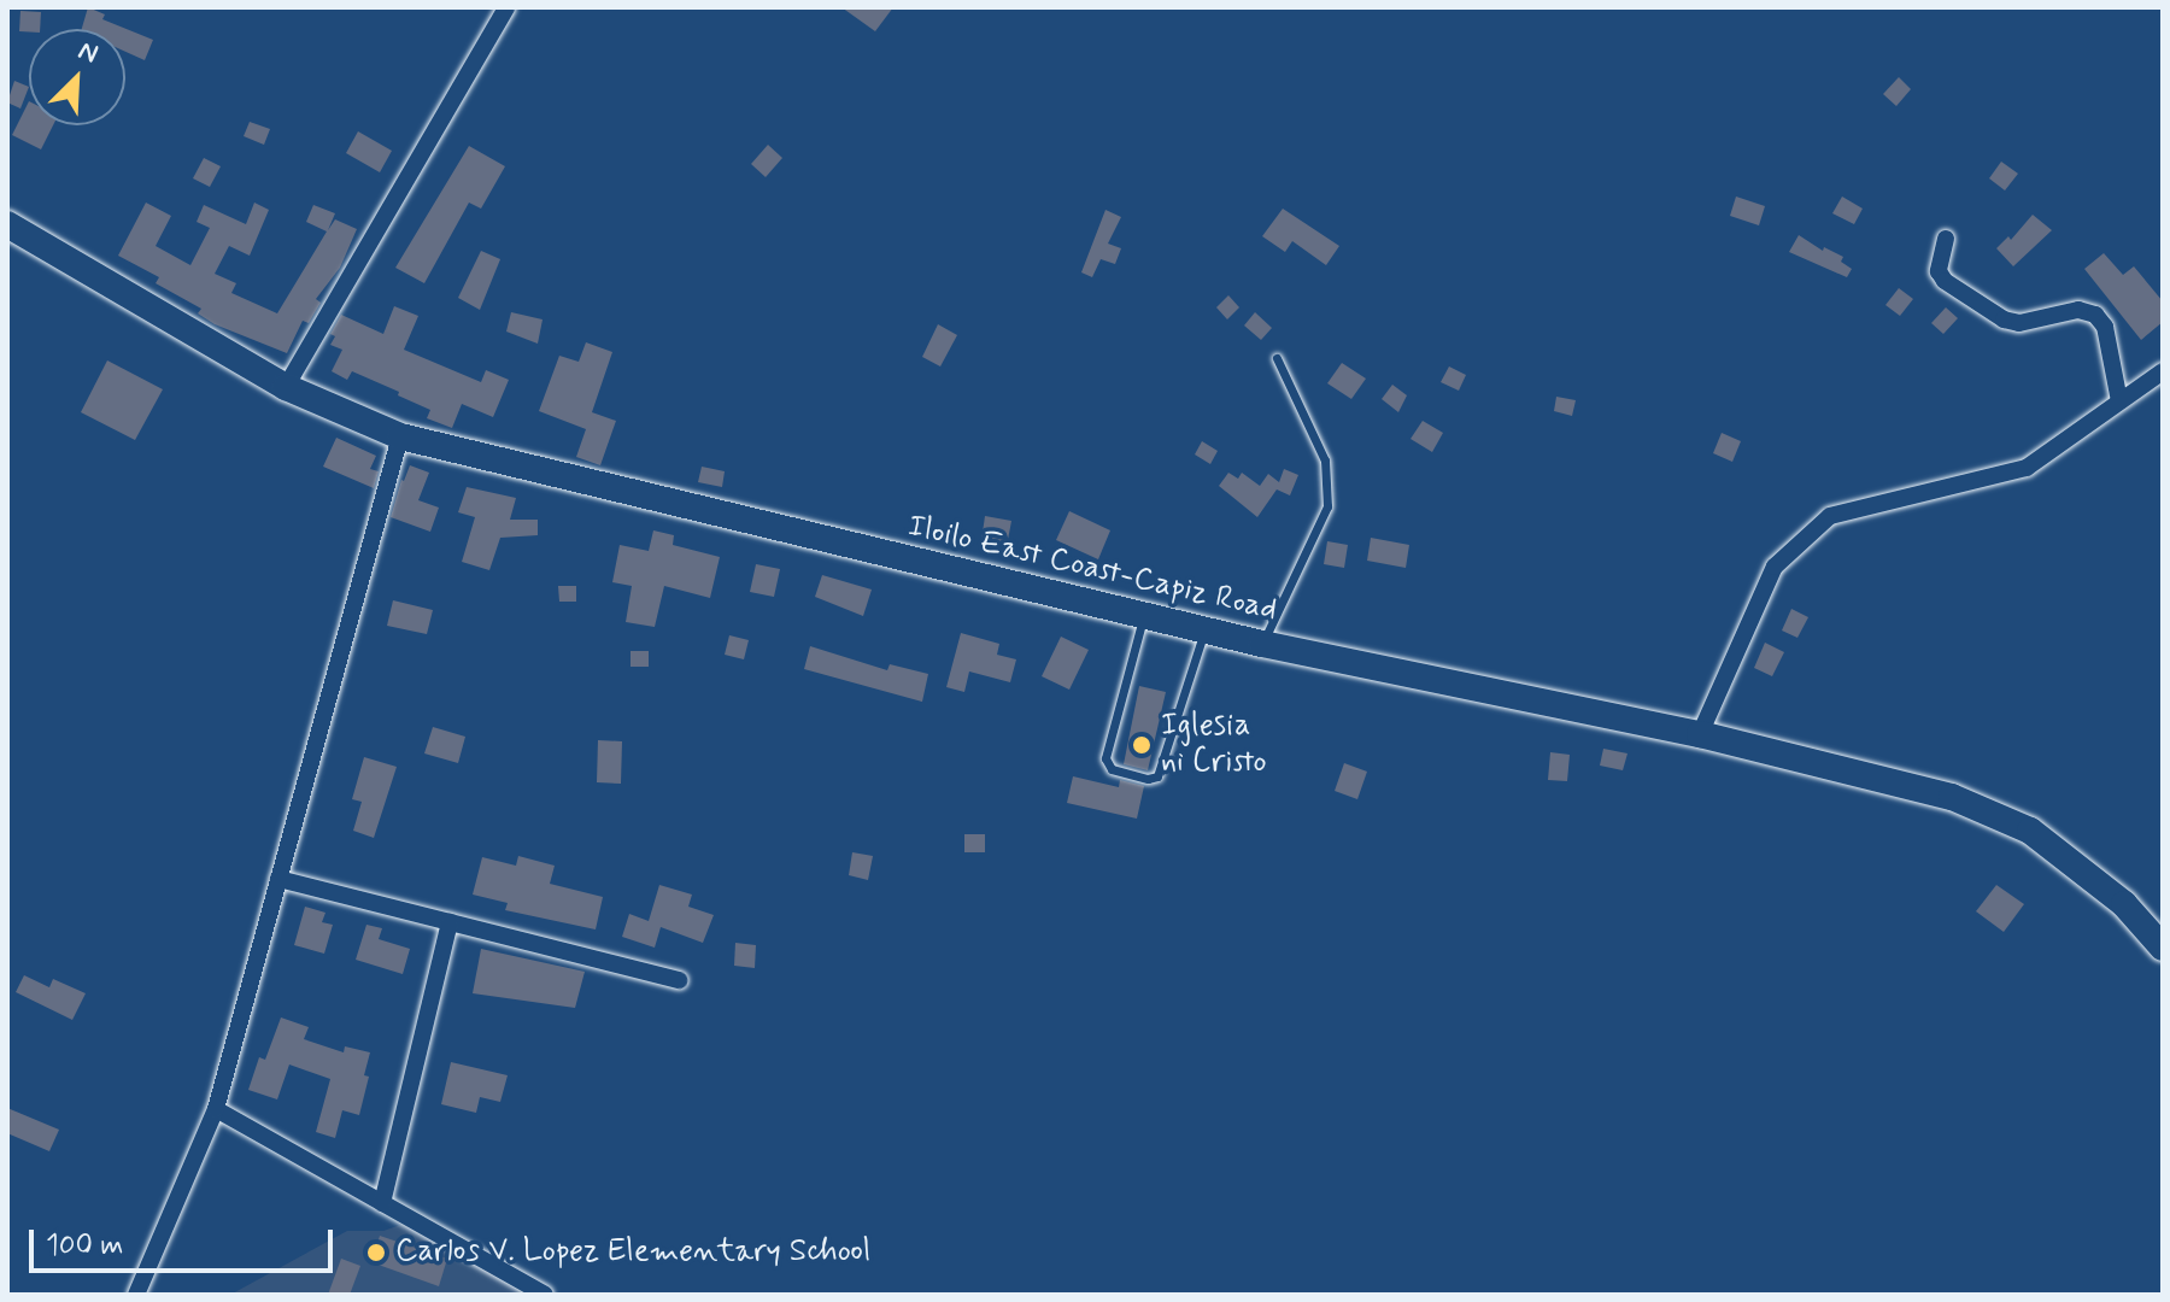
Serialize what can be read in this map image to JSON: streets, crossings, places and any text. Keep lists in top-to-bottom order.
{
  "streets": {
    "main road": ["Iloilo East Coast-Capiz Road"]
  },
  "places": ["Iglesia ni Cristo", "Carlos V. Lopez Elementary School"],
  "scale_bar": "100 m",
  "north": "top right"
}
